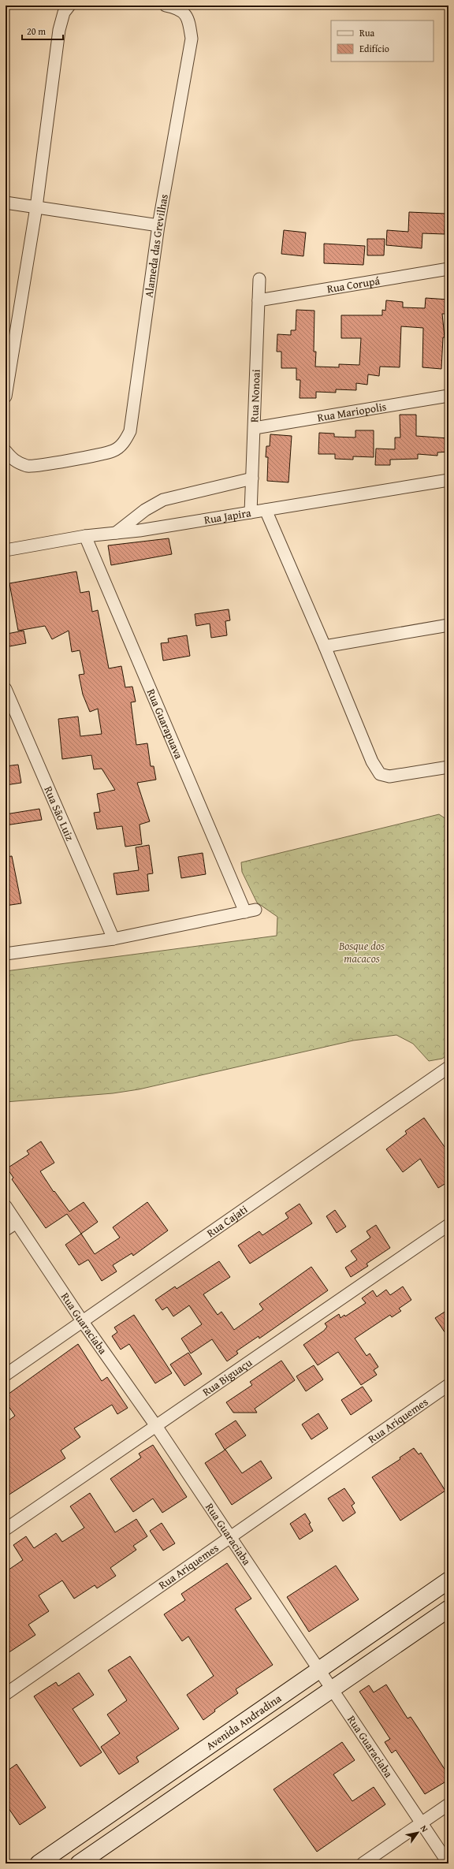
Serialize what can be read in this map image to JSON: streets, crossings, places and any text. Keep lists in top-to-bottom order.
{
  "streets": {
    "main road": ["Avenida Andradina"],
    "street": [
      "Alameda das Grevilhas",
      "Rua Corupá",
      "Rua Nonoai",
      "Rua Mariopolis",
      "Rua Japira",
      "Rua Guarapuava",
      "Rua São Luiz",
      "Rua Cajati",
      "Rua Guaraciaba",
      "Rua Biguaçu",
      "Rua Ariquemes"
    ]
  },
  "crossings": [
    ["Rua Corupá", "Rua Nonoai"],
    ["Rua Nonoai", "Rua Mariopolis"],
    ["Rua Nonoai", "Rua Japira"],
    ["Rua Japira", "Rua Guarapuava"],
    ["Rua Guarapuava", "Rua São Luiz"],
    ["Rua Cajati", "Rua Guaraciaba"],
    ["Rua Guaraciaba", "Rua Biguaçu"],
    ["Rua Guaraciaba", "Rua Ariquemes"],
    ["Rua Guaraciaba", "Avenida Andradina"]
  ],
  "parks": ["Bosque dos macacos"],
  "legend": ["Rua", "Edifício"],
  "scale_bar": "20 m",
  "north": "top right"
}
